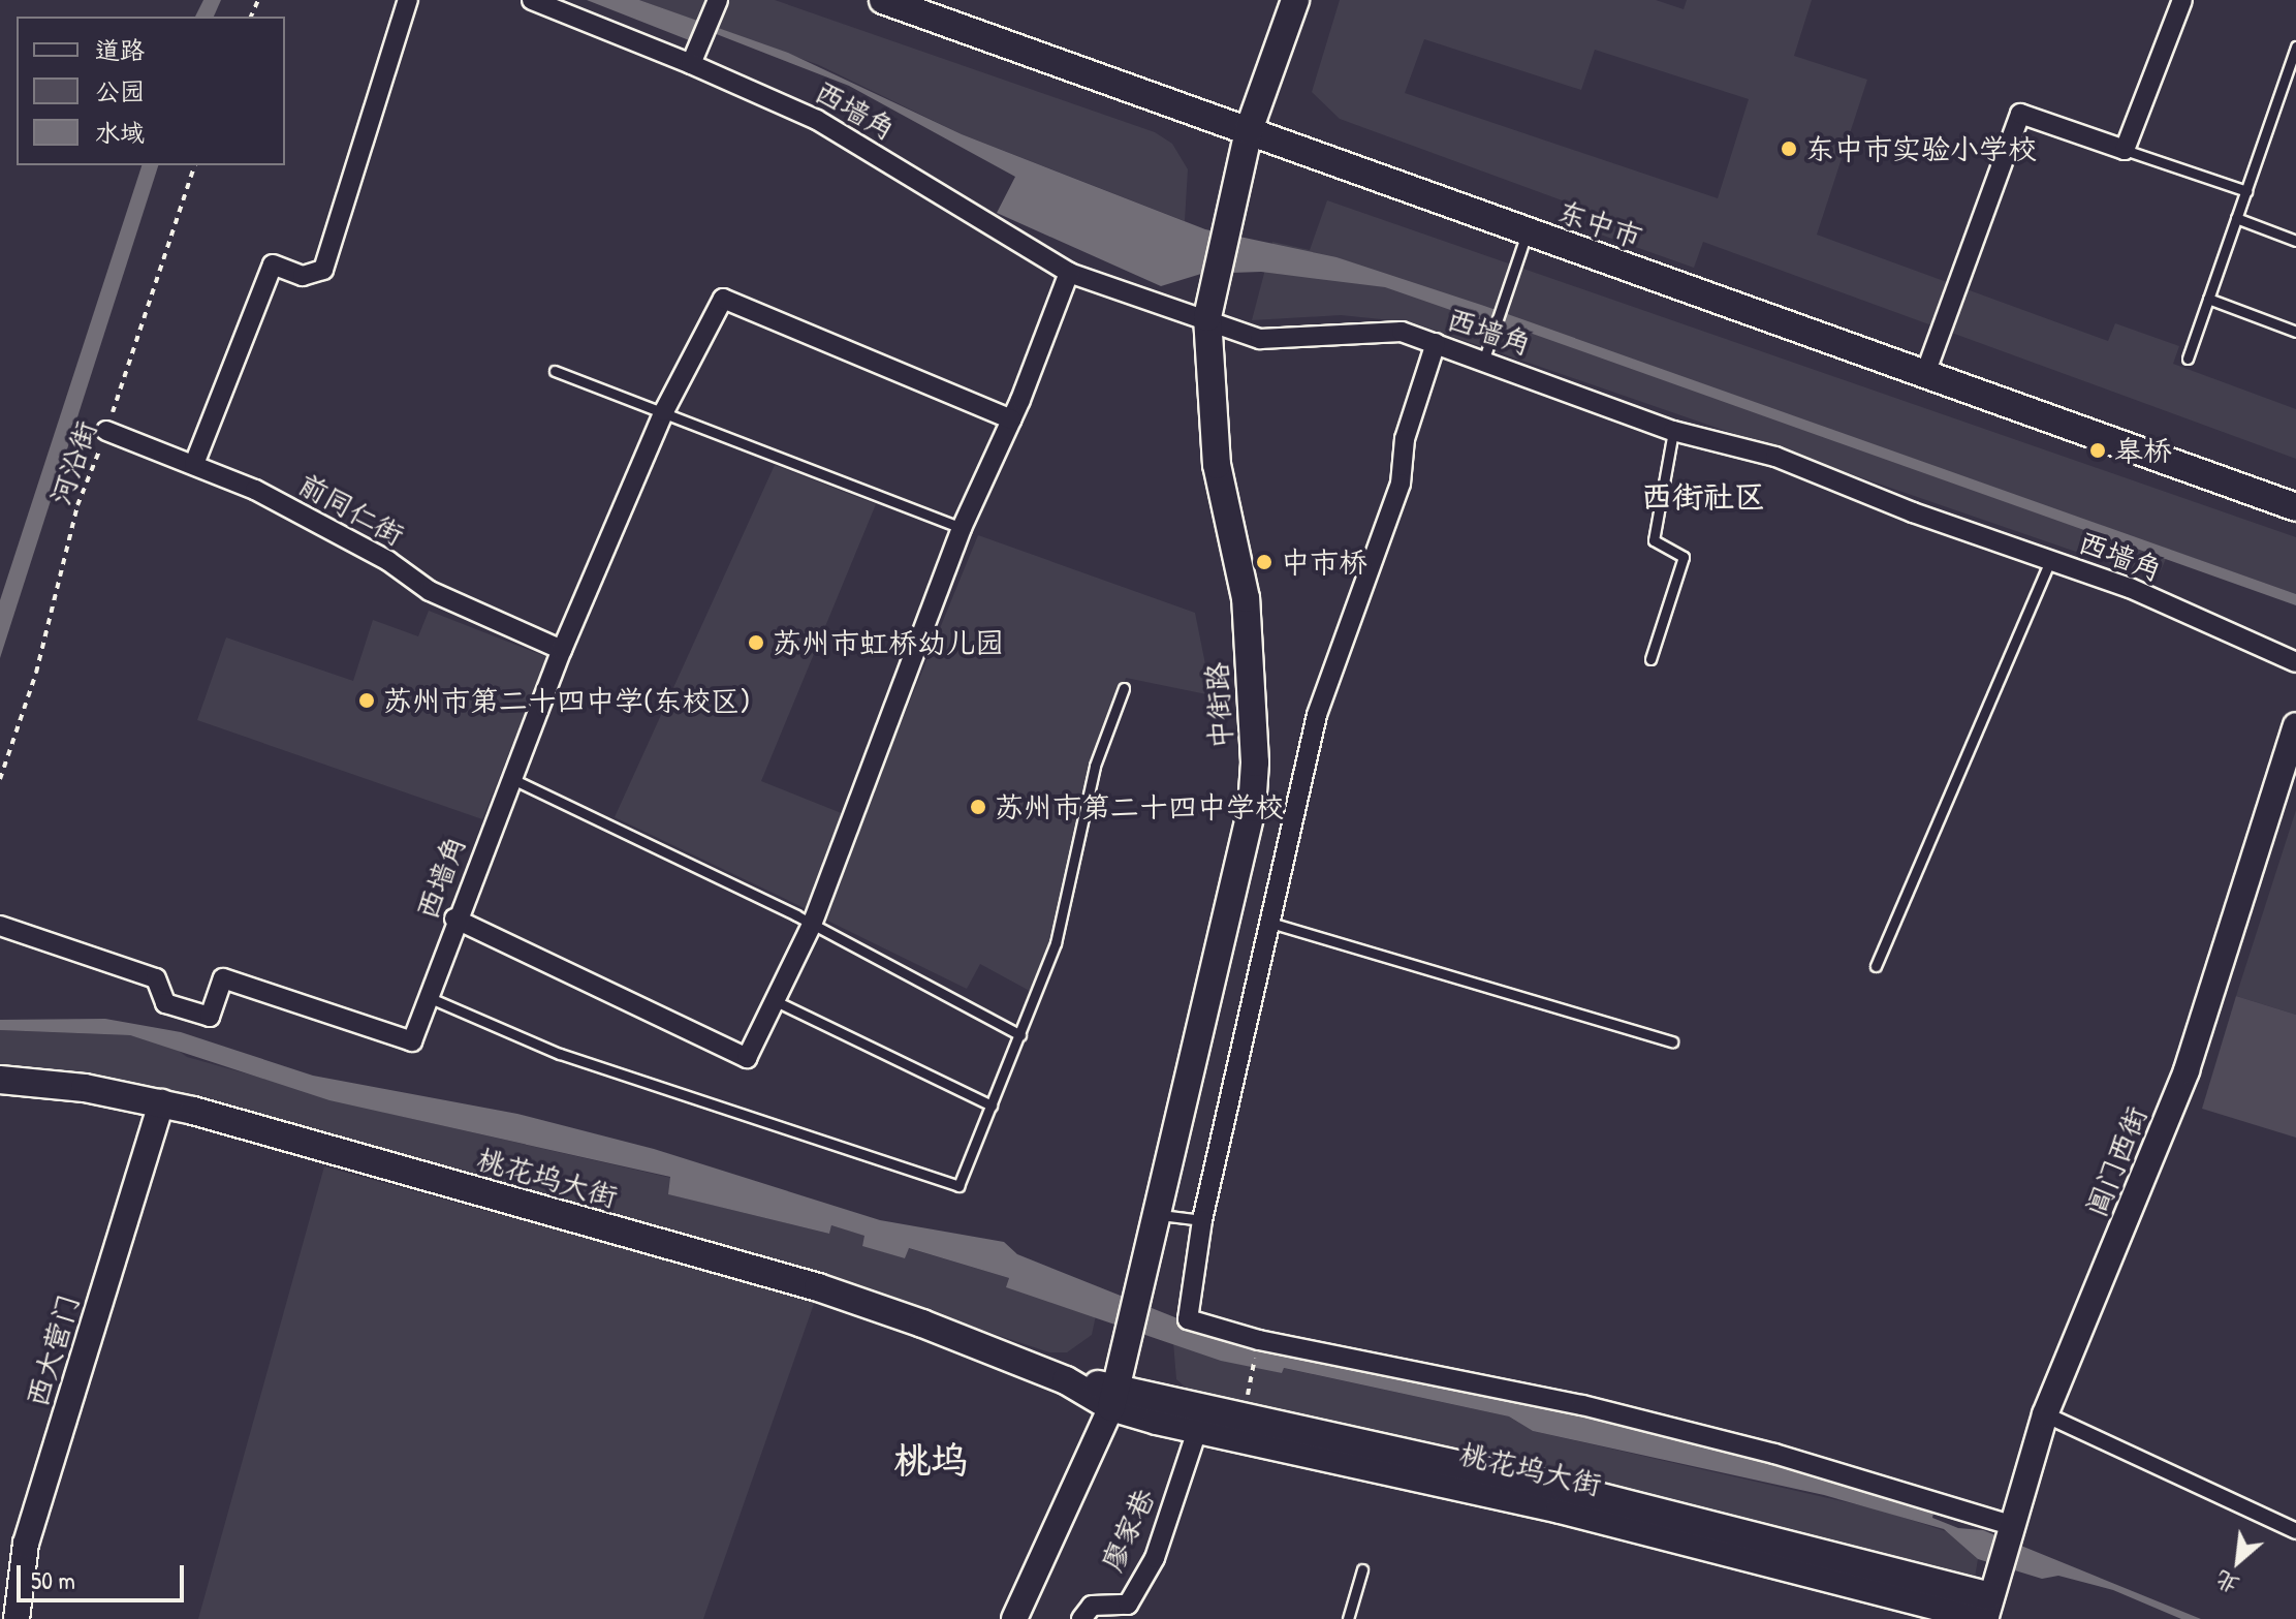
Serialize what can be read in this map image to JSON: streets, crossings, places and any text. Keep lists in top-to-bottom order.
{
  "streets": {
    "main road": ["东中市", "中街路", "桃花坞大街"],
    "street": [
      "西墙角",
      "前同仁街",
      "阊门西街",
      "西大营门",
      "廖家巷"
    ],
    "path": ["河沿街"]
  },
  "crossings": [
    ["西墙角", "前同仁街"],
    ["西墙角", "中街路"],
    ["东中市", "中街路"],
    ["河沿街", "前同仁街"],
    ["中街路", "桃花坞大街"],
    ["阊门西街", "桃花坞大街"],
    ["桃花坞大街", "西大营门"],
    ["桃花坞大街", "廖家巷"]
  ],
  "districts": ["西街社区", "桃坞"],
  "places": [
    "东中市实验小学校",
    "皋桥",
    "中市桥",
    "苏州市虹桥幼儿园",
    "苏州市第二十四中学(东校区)",
    "苏州市第二十四中学校"
  ],
  "legend": ["道路", "公园", "水域"],
  "scale_bar": "50 m",
  "north": "bottom left"
}
